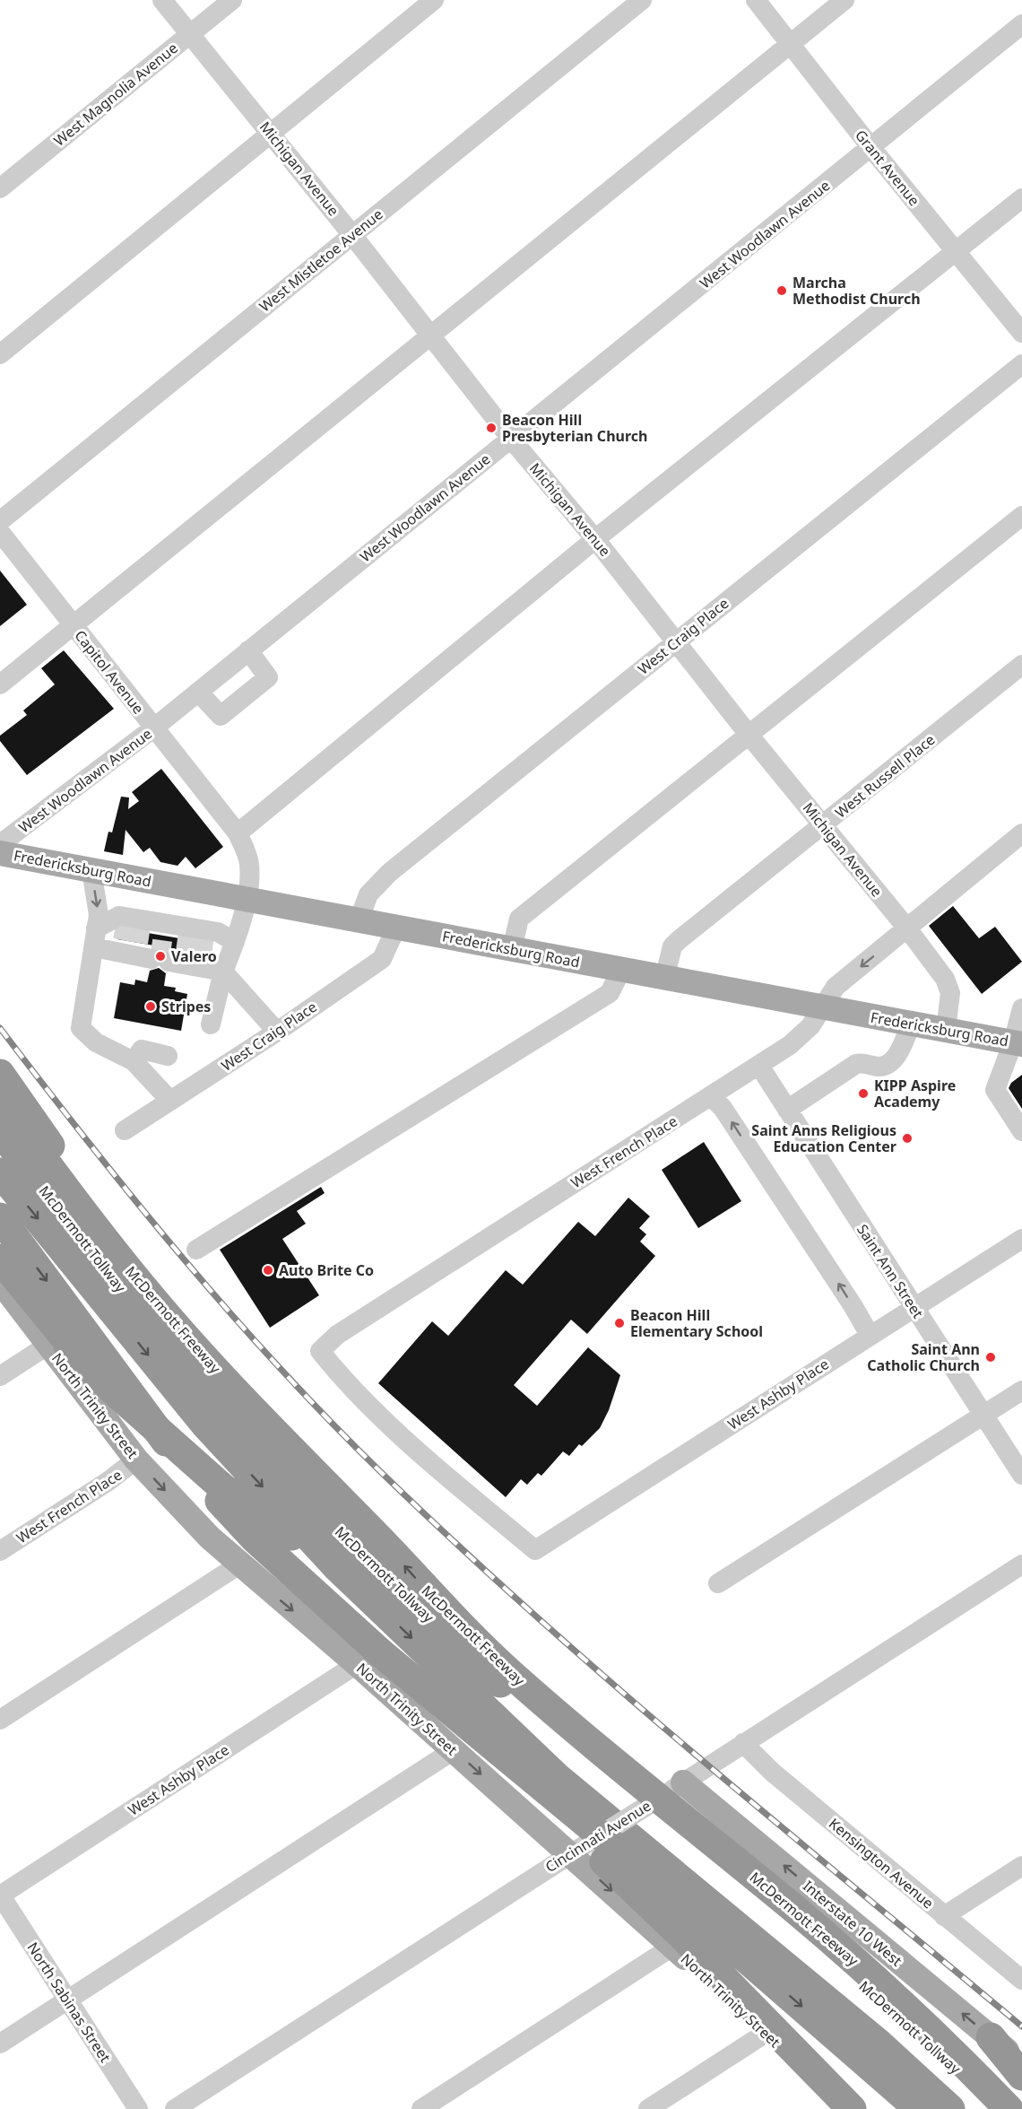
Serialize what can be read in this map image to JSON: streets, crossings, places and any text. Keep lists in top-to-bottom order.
{
  "streets": {
    "highway": ["McDermott Tollway", "McDermott Freeway"],
    "main road": ["Fredericksburg Road", "North Trinity Street", "Interstate 10 West"],
    "street": [
      "West Magnolia Avenue",
      "Grant Avenue",
      "Michigan Avenue",
      "West Woodlawn Avenue",
      "West Mistletoe Avenue",
      "West Craig Place",
      "Capitol Avenue",
      "West Russell Place",
      "West French Place",
      "Saint Ann Street",
      "West Ashby Place",
      "Cincinnati Avenue",
      "Kensington Avenue",
      "North Sabinas Street"
    ]
  },
  "crossings": [
    ["West Magnolia Avenue", "Michigan Avenue"],
    ["Grant Avenue", "West Woodlawn Avenue"],
    ["Michigan Avenue", "West Woodlawn Avenue"],
    ["Michigan Avenue", "West Mistletoe Avenue"],
    ["Michigan Avenue", "West Craig Place"],
    ["Michigan Avenue", "West Russell Place"],
    ["Michigan Avenue", "Fredericksburg Road"],
    ["Michigan Avenue", "West French Place"],
    ["West Woodlawn Avenue", "Capitol Avenue"],
    ["West Craig Place", "Fredericksburg Road"],
    ["Capitol Avenue", "Fredericksburg Road"],
    ["West Russell Place", "Fredericksburg Road"],
    ["Fredericksburg Road", "West French Place"],
    ["West French Place", "Saint Ann Street"],
    ["West French Place", "West Ashby Place"],
    ["West French Place", "North Trinity Street"],
    ["Saint Ann Street", "West Ashby Place"],
    ["West Ashby Place", "North Trinity Street"],
    ["West Ashby Place", "North Sabinas Street"],
    ["North Trinity Street", "Cincinnati Avenue"],
    ["Cincinnati Avenue", "Kensington Avenue"],
    ["Cincinnati Avenue", "Interstate 10 West"]
  ],
  "one_way": ["North Trinity Street", "Interstate 10 West"],
  "places": [
    "Marcha Methodist Church",
    "Beacon Hill Presbyterian Church",
    "Valero",
    "Stripes",
    "KIPP Aspire Academy",
    "Saint Anns Religious Education Center",
    "Auto Brite Co",
    "Beacon Hill Elementary School",
    "Saint Ann Catholic Church"
  ]
}
